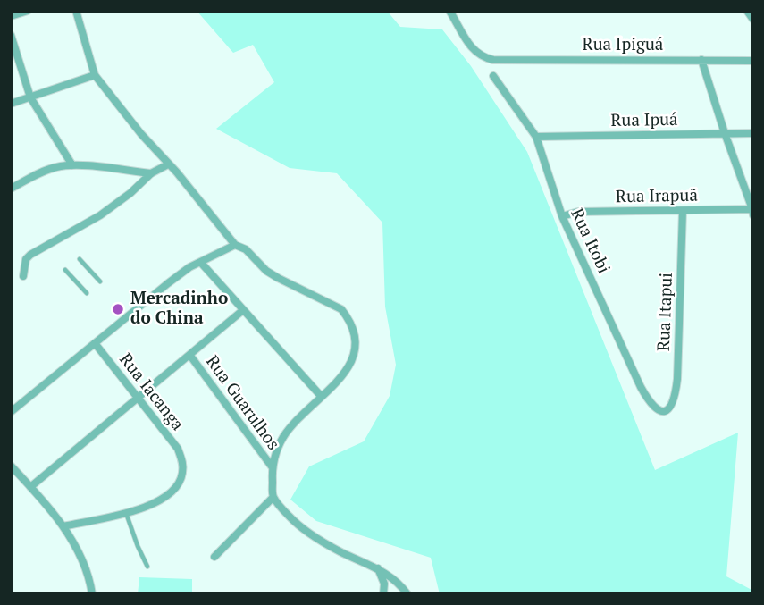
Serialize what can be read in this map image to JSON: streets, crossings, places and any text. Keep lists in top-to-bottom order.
{
  "streets": {
    "street": [
      "Rua Ipiguá",
      "Rua Ipuá",
      "Rua Irapuã",
      "Rua Itobi",
      "Rua Itapui",
      "Rua Iacanga",
      "Rua Guarulhos"
    ]
  },
  "crossings": [
    ["Rua Ipuá", "Rua Itobi"],
    ["Rua Irapuã", "Rua Itobi"],
    ["Rua Irapuã", "Rua Itapui"],
    ["Rua Itobi", "Rua Itapui"]
  ],
  "places": ["Mercadinho do China"]
}
